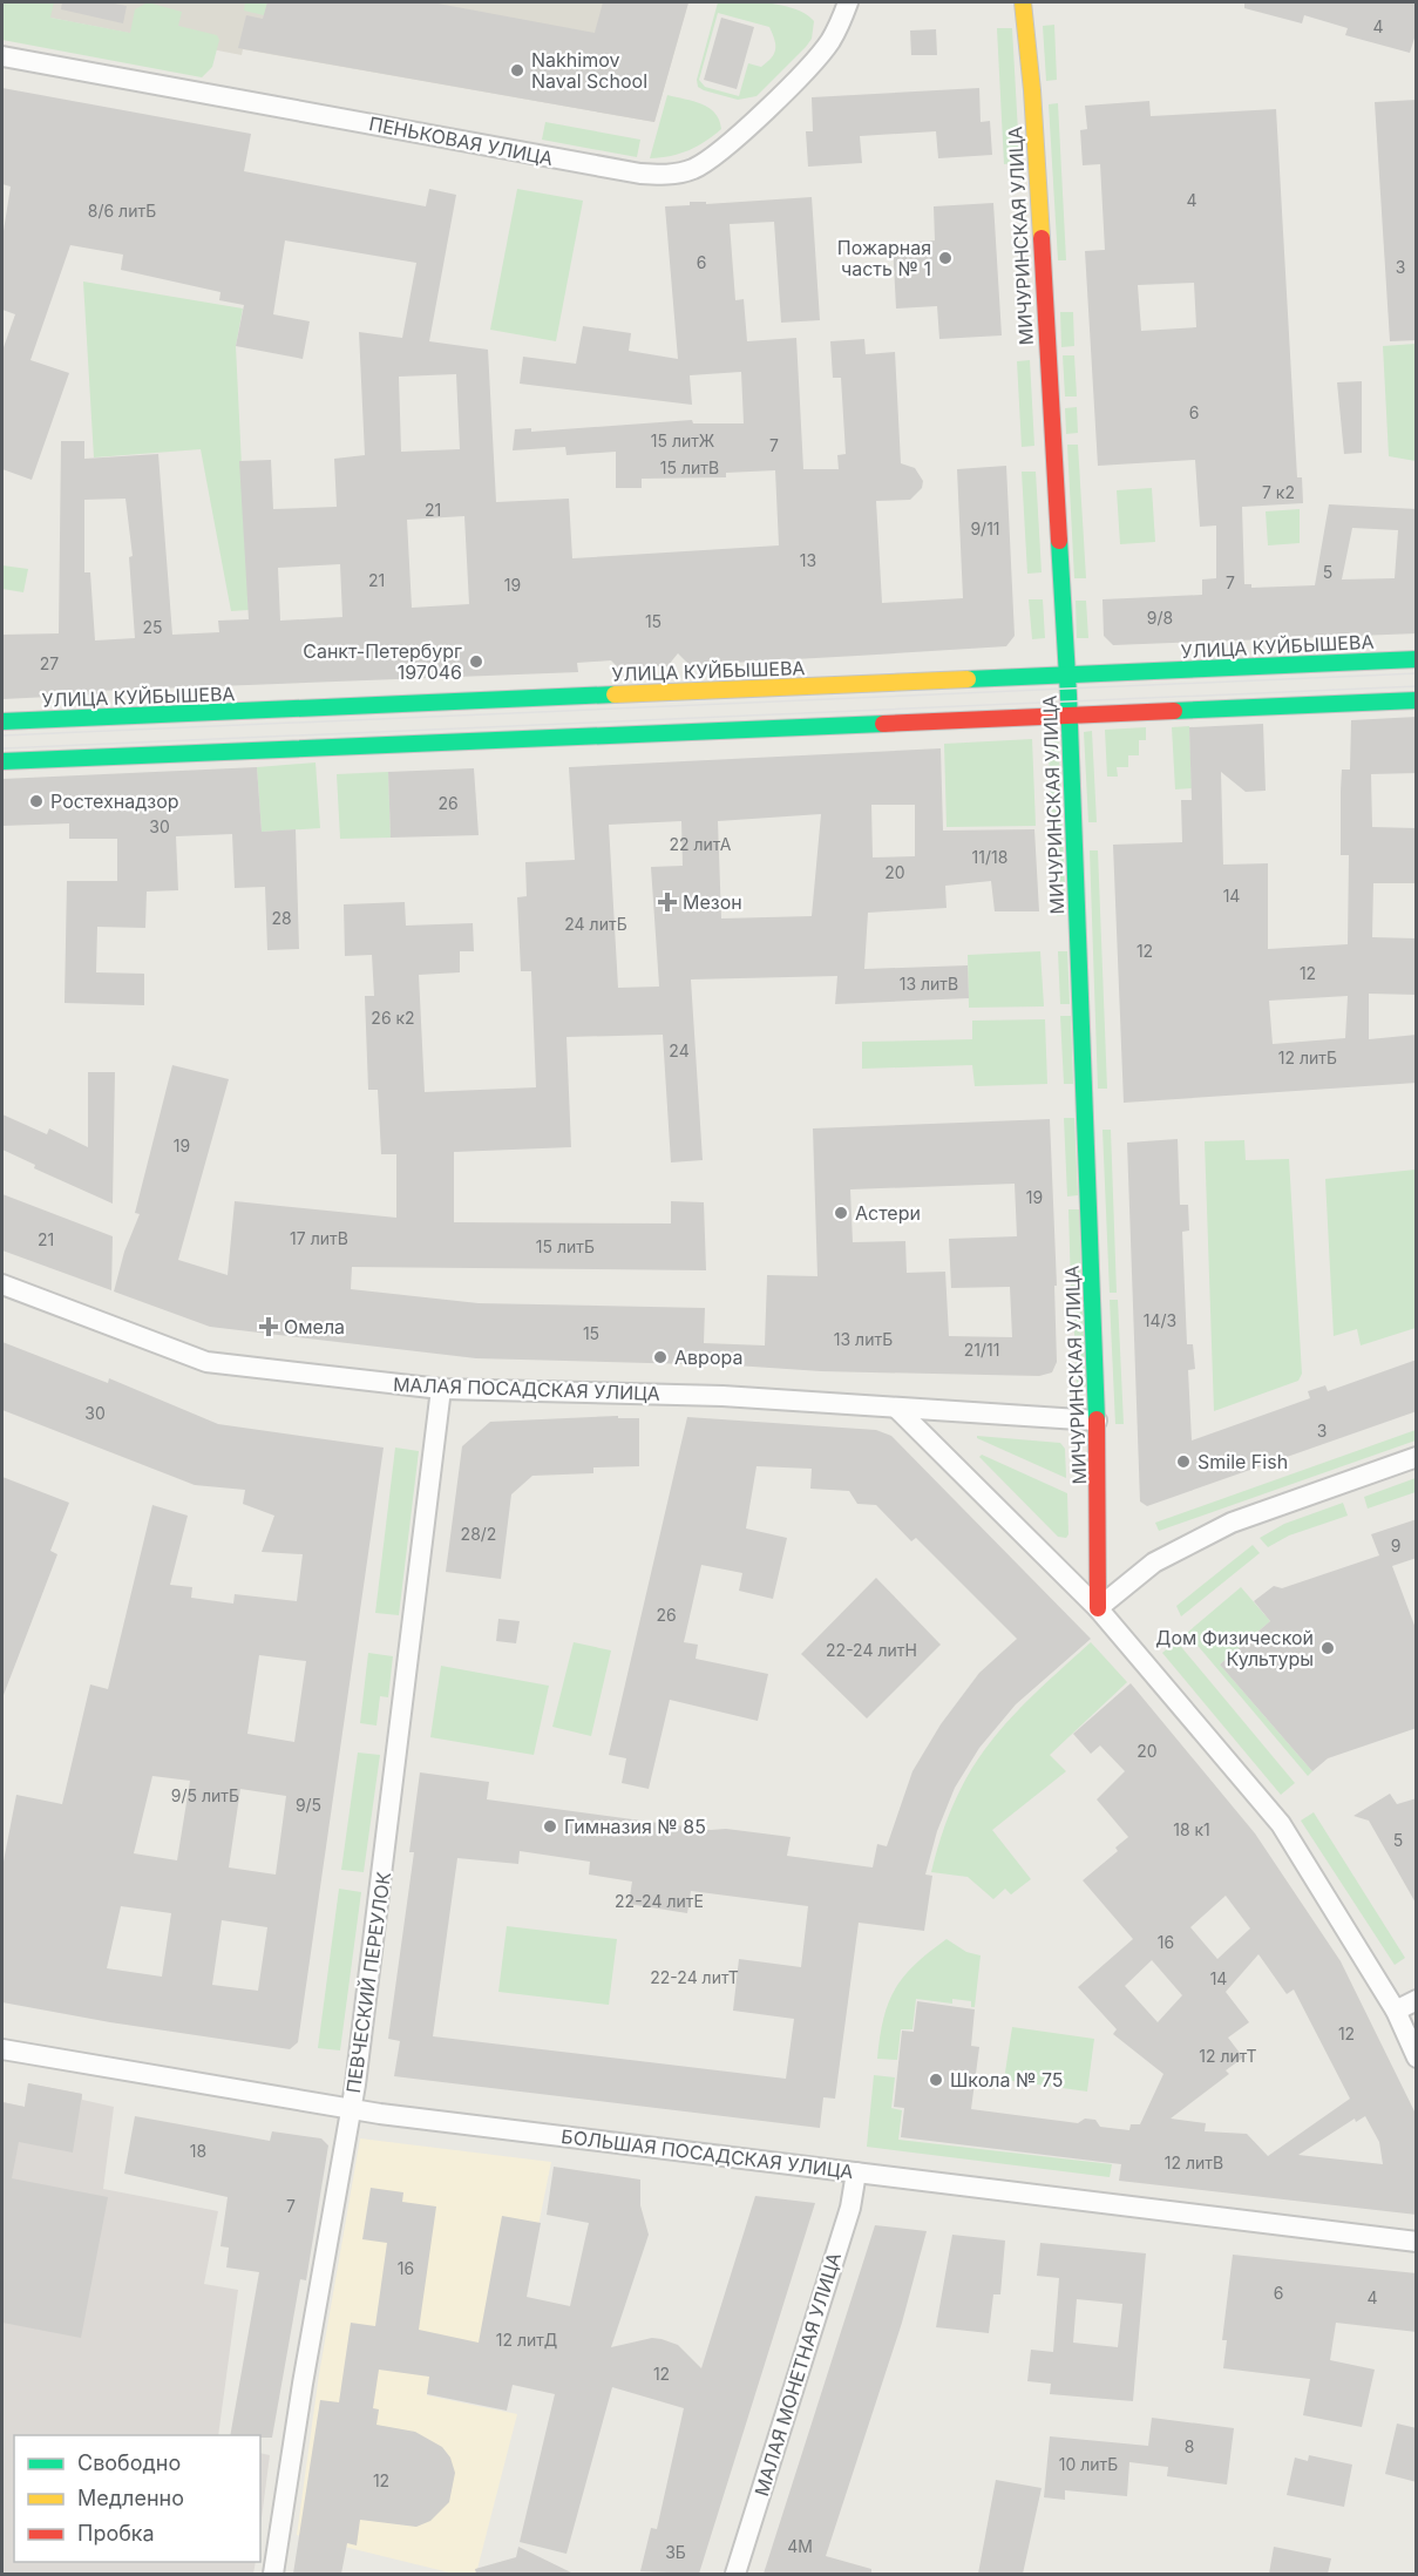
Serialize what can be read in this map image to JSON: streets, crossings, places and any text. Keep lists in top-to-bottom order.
{
  "streets": {
    "main road": ["МИЧУРИНСКАЯ УЛИЦА", "УЛИЦА КУЙБЫШЕВА"],
    "street": [
      "ПЕНЬКОВАЯ УЛИЦА",
      "МАЛАЯ ПОСАДСКАЯ УЛИЦА",
      "ПЕВЧЕСКИЙ ПЕРЕУЛОК",
      "БОЛЬШАЯ ПОСАДСКАЯ УЛИЦА",
      "МАЛАЯ МОНЕТНАЯ УЛИЦА"
    ]
  },
  "crossings": [
    ["МИЧУРИНСКАЯ УЛИЦА", "УЛИЦА КУЙБЫШЕВА"],
    ["МИЧУРИНСКАЯ УЛИЦА", "МАЛАЯ ПОСАДСКАЯ УЛИЦА"],
    ["МАЛАЯ ПОСАДСКАЯ УЛИЦА", "ПЕВЧЕСКИЙ ПЕРЕУЛОК"],
    ["ПЕВЧЕСКИЙ ПЕРЕУЛОК", "БОЛЬШАЯ ПОСАДСКАЯ УЛИЦА"],
    ["БОЛЬШАЯ ПОСАДСКАЯ УЛИЦА", "МАЛАЯ МОНЕТНАЯ УЛИЦА"]
  ],
  "places": {
    "other": [
      "Nakhimov Naval School",
      "Пожарная часть № 1",
      "Санкт-Петербург 197046",
      "Ростехнадзор",
      "Астери",
      "Аврора",
      "Smile Fish",
      "Дом Физической Культуры",
      "Гимназия № 85",
      "Школа № 75"
    ],
    "health": ["Мезон", "Омела"]
  },
  "house_numbers": [
    "4",
    "4",
    "8/6 литБ",
    "6",
    "3",
    "6",
    "15 литЖ",
    "7",
    "15 литВ",
    "7 к2",
    "21",
    "9/11",
    "13",
    "5",
    "21",
    "7",
    "19",
    "9/8",
    "15",
    "25",
    "27",
    "26",
    "30",
    "22 литА",
    "11/18",
    "20",
    "14",
    "28",
    "24 литБ",
    "12",
    "12",
    "13 литВ",
    "26 к2",
    "24",
    "12 литБ",
    "19",
    "19",
    "17 литВ",
    "21",
    "15 литБ",
    "14/3",
    "15",
    "13 литБ",
    "21/11",
    "30",
    "3",
    "28/2",
    "9",
    "26",
    "22-24 литН",
    "20",
    "9/5 литБ",
    "9/5",
    "18 к1",
    "5",
    "22-24 литЕ",
    "16",
    "22-24 литТ",
    "14",
    "12",
    "12 литТ",
    "18",
    "12 литВ",
    "7",
    "16",
    "6",
    "4",
    "12 литД",
    "12",
    "8",
    "10 литБ",
    "12",
    "4М",
    "3Б"
  ],
  "legend": ["Свободно", "Медленно", "Пробка"]
}
